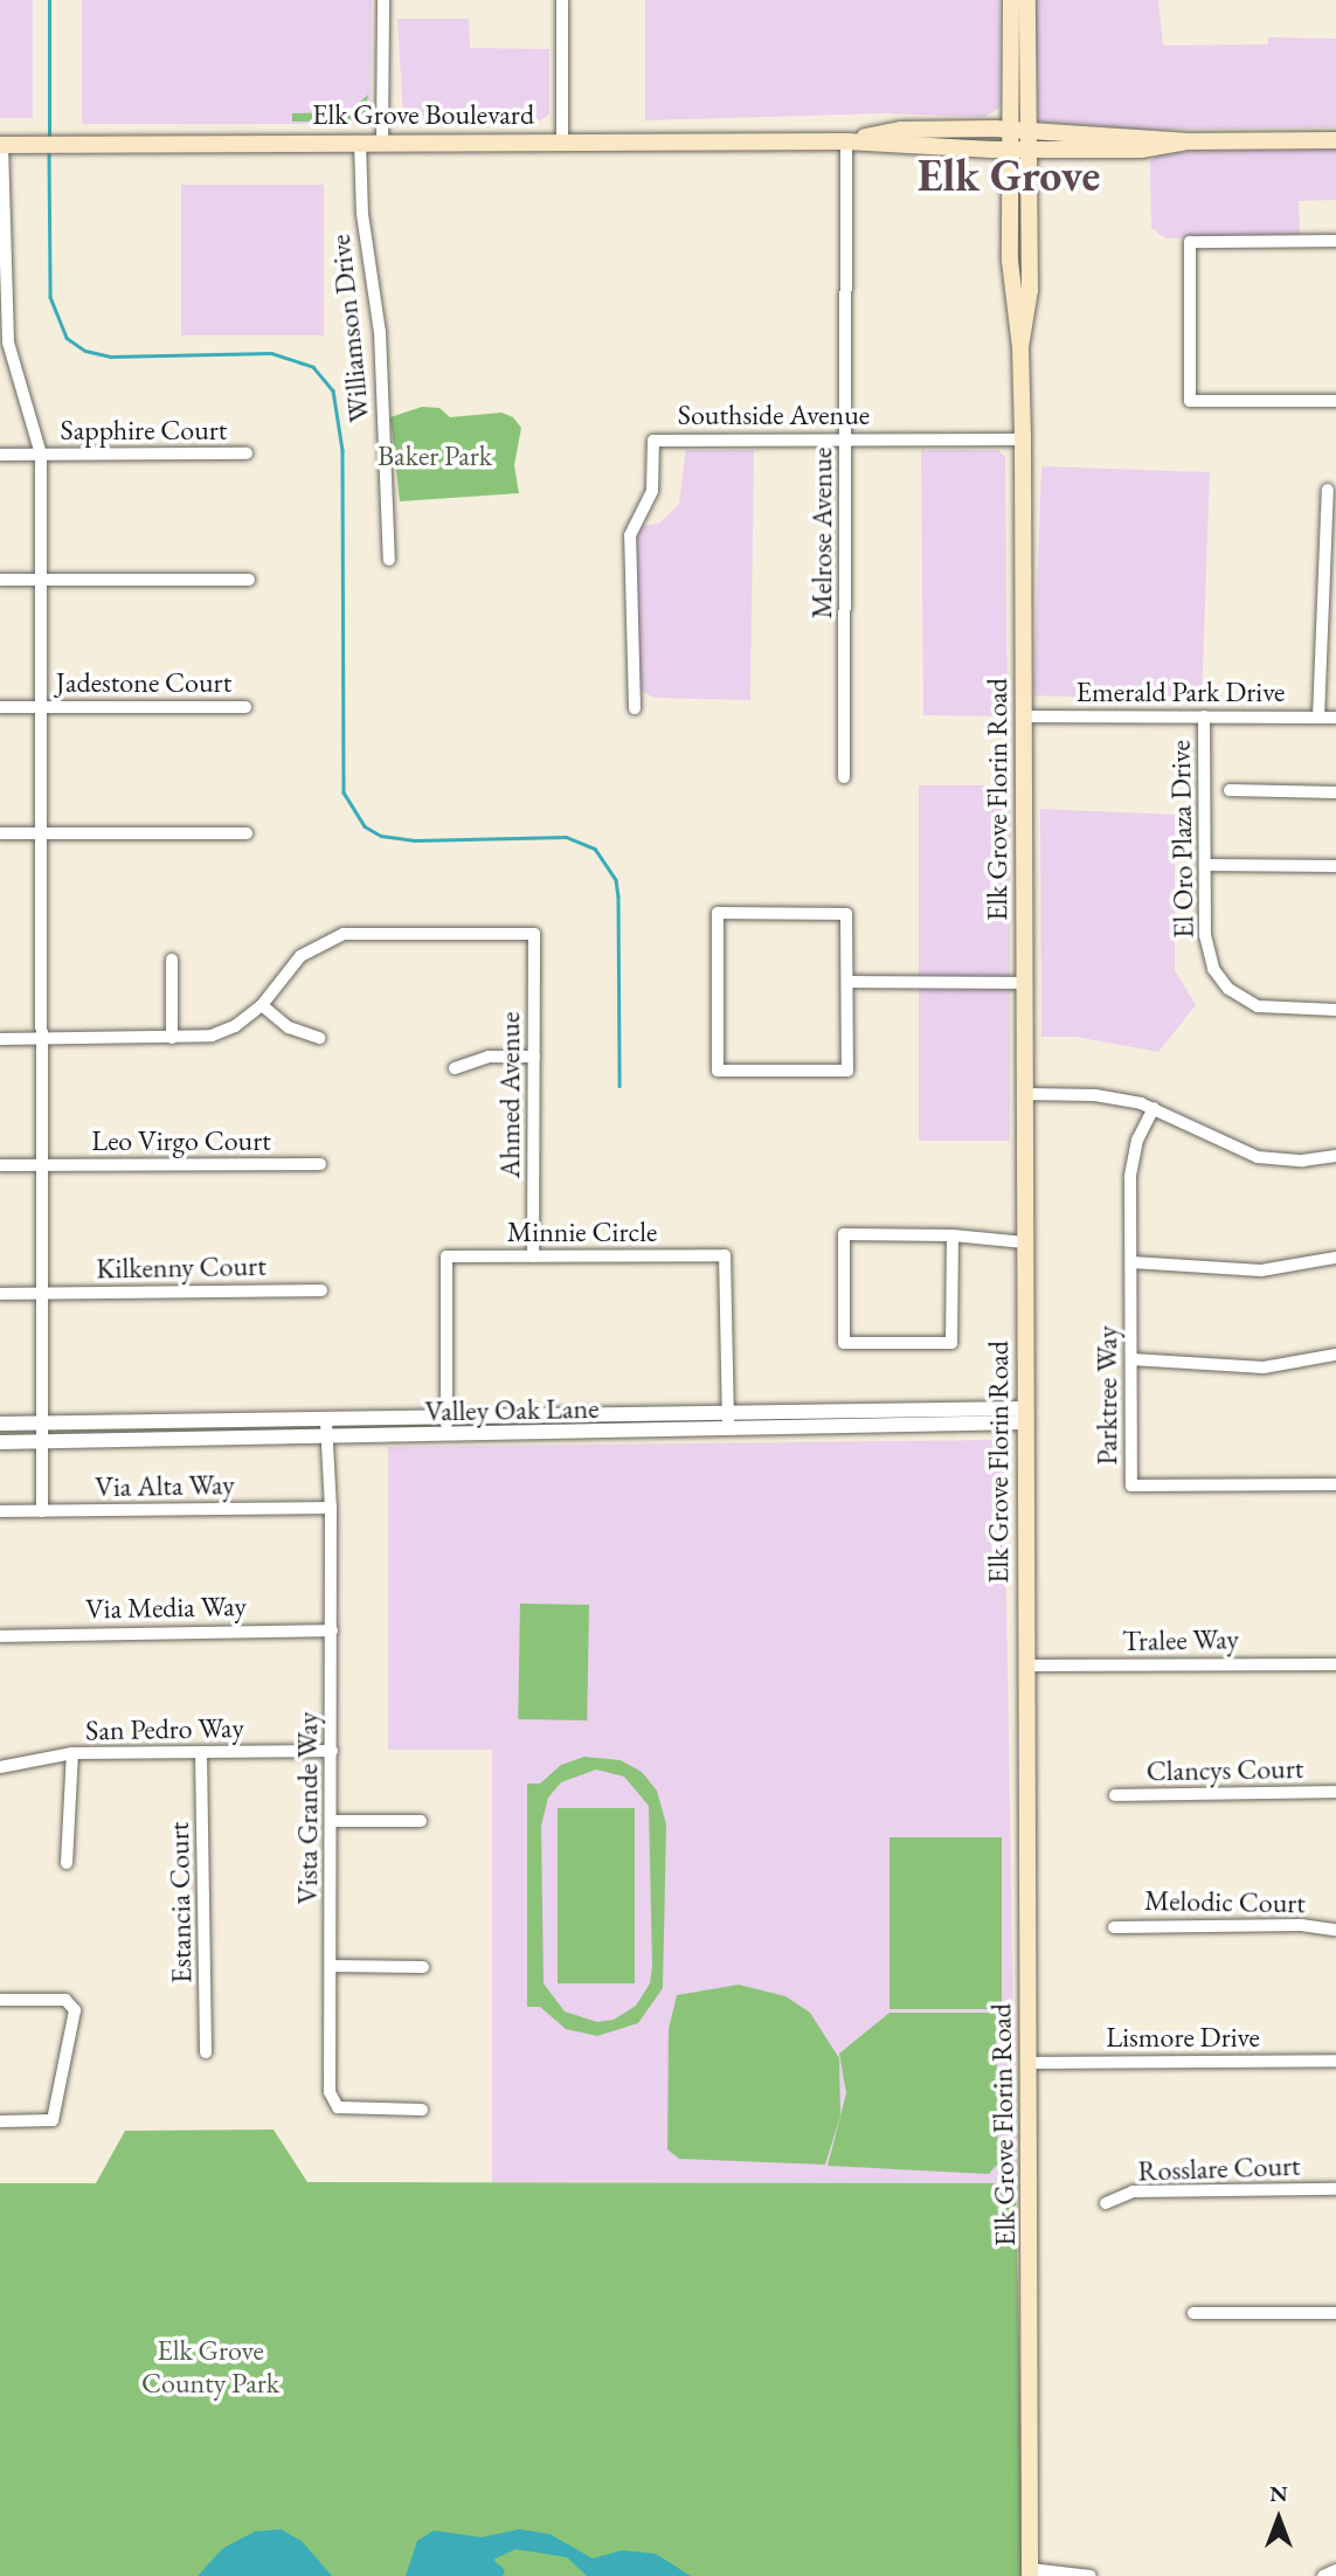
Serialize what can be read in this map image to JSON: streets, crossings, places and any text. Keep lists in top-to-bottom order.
{
  "streets": {
    "main road": ["Elk Grove Boulevard", "Elk Grove Florin Road"],
    "street": [
      "Williamson Drive",
      "Southside Avenue",
      "Sapphire Court",
      "Melrose Avenue",
      "Jadestone Court",
      "Emerald Park Drive",
      "El Oro Plaza Drive",
      "Ahmed Avenue",
      "Leo Virgo Court",
      "Minnie Circle",
      "Kilkenny Court",
      "Parktree Way",
      "Valley Oak Lane",
      "Via Alta Way",
      "Via Media Way",
      "Tralee Way",
      "San Pedro Way",
      "Clancys Court",
      "Vista Grande Way",
      "Melodic Court",
      "Estancia Court",
      "Lismore Drive",
      "Rosslare Court"
    ]
  },
  "crossings": [
    ["Elk Grove Boulevard", "Williamson Drive"],
    ["Elk Grove Boulevard", "Melrose Avenue"],
    ["Elk Grove Boulevard", "Elk Grove Florin Road"],
    ["Southside Avenue", "Melrose Avenue"],
    ["Southside Avenue", "Elk Grove Florin Road"],
    ["Emerald Park Drive", "Elk Grove Florin Road"],
    ["Emerald Park Drive", "El Oro Plaza Drive"],
    ["Elk Grove Florin Road", "Valley Oak Lane"],
    ["Elk Grove Florin Road", "Tralee Way"],
    ["Elk Grove Florin Road", "Lismore Drive"],
    ["Ahmed Avenue", "Minnie Circle"],
    ["Minnie Circle", "Valley Oak Lane"],
    ["Valley Oak Lane", "Vista Grande Way"],
    ["Via Alta Way", "Vista Grande Way"],
    ["Via Media Way", "Vista Grande Way"],
    ["San Pedro Way", "Vista Grande Way"],
    ["San Pedro Way", "Estancia Court"]
  ],
  "districts": ["Elk Grove"],
  "parks": ["Baker Park", "Elk Grove County Park"],
  "north": "top"
}
